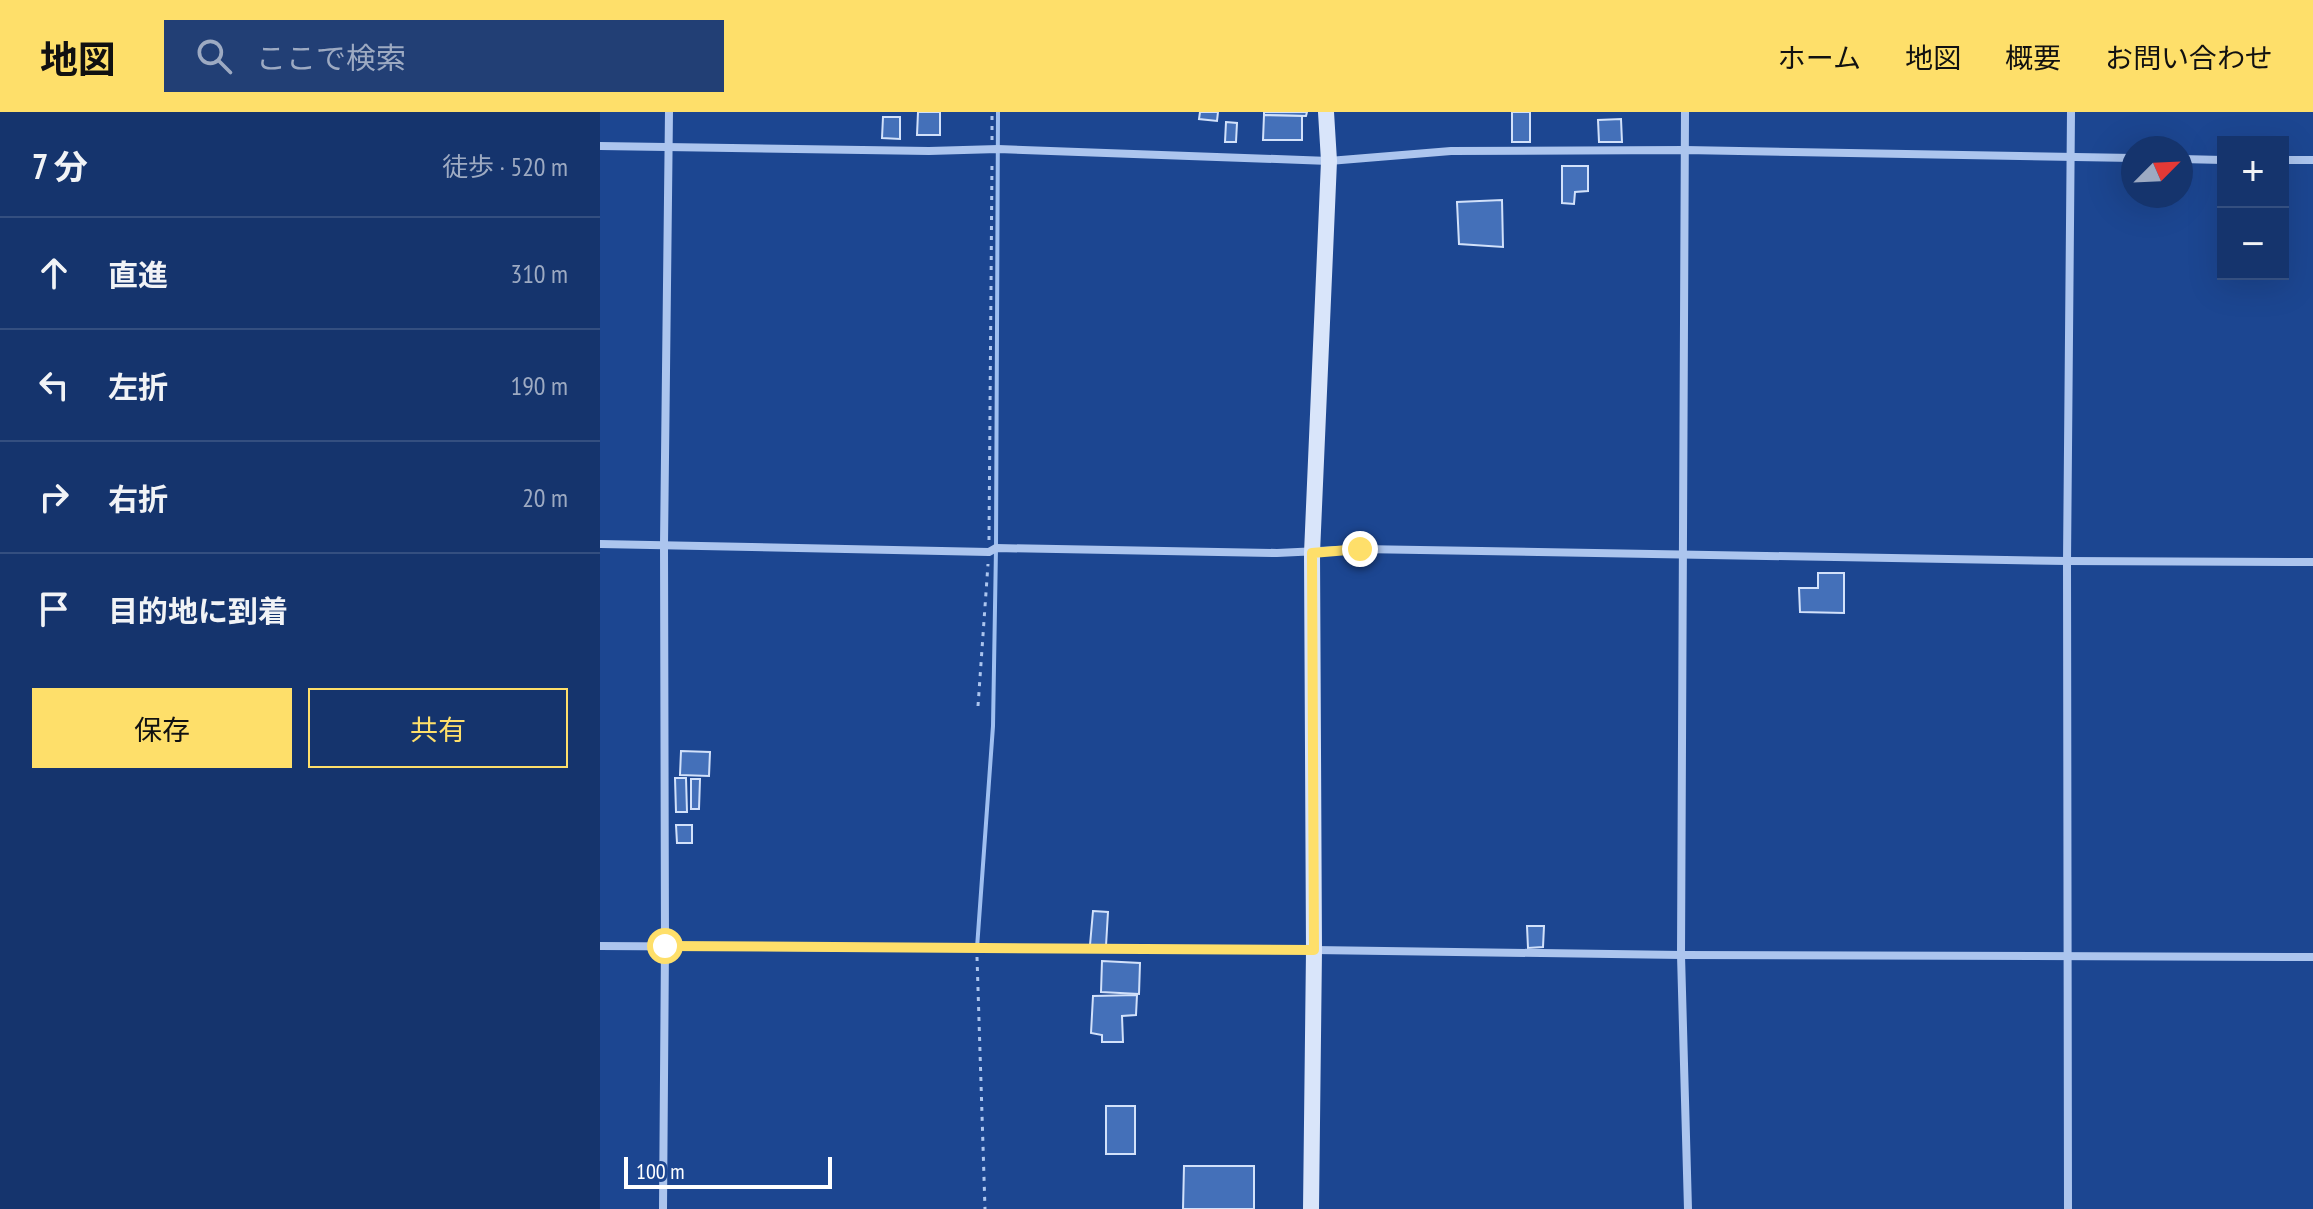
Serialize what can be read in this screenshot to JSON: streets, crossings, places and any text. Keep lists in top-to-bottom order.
{
  "scale_bar": "100 m",
  "north": "top right",
  "page": {
    "header": "地図",
    "search": "ここで検索",
    "nav": [
      "ホーム",
      "地図",
      "概要",
      "お問い合わせ"
    ],
    "heading": ["7 分", "徒歩 · 520 m"],
    "map_buttons": ["+", "−"],
    "list": [
      ["直進", "310 m"],
      ["左折", "190 m"],
      ["右折", "20 m"],
      "目的地に到着"
    ],
    "buttons": ["保存", "共有"],
    "scale": "100 m"
  }
}
